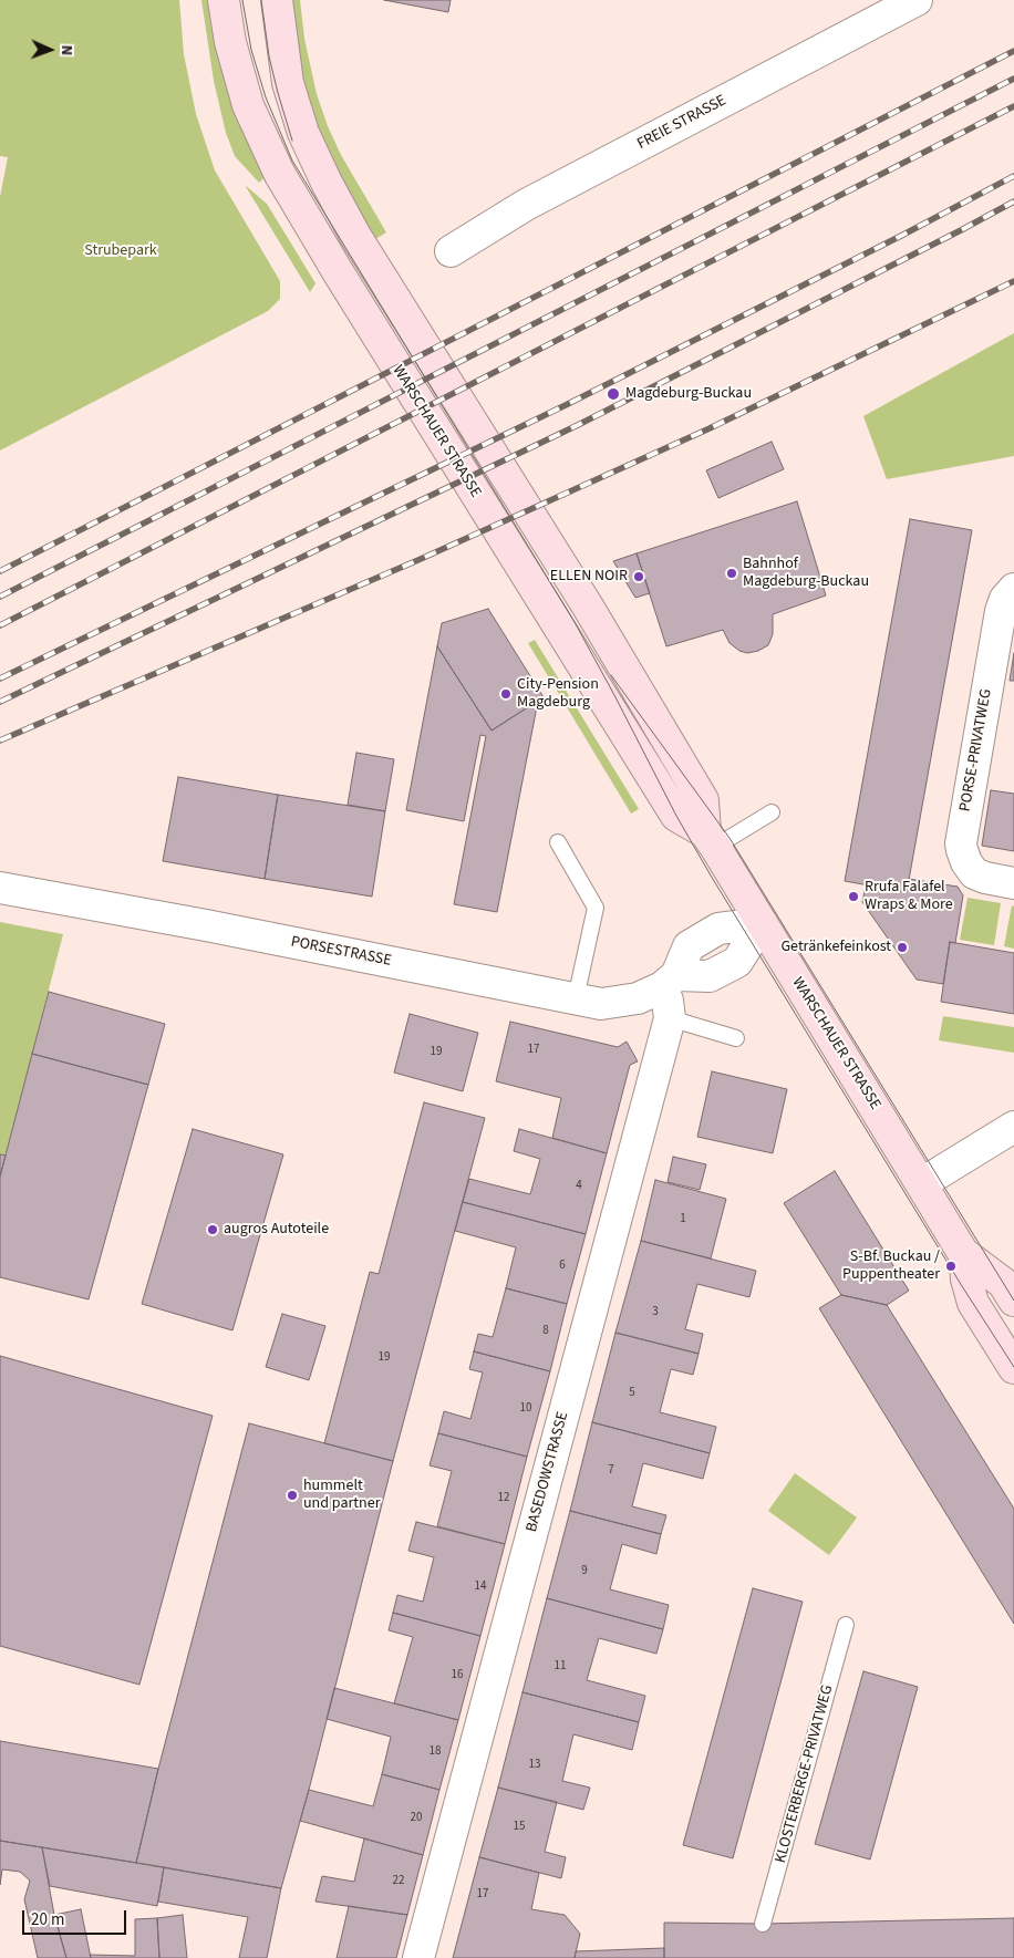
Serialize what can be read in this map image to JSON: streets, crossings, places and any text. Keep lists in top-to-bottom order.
{
  "streets": {
    "main road": ["WARSCHAUER STRASSE"],
    "street": [
      "FREIE STRASSE",
      "PORSE-PRIVATWEG",
      "PORSESTRASSE",
      "BASEDOWSTRASSE"
    ],
    "lane": ["KLOSTERBERGE-PRIVATWEG"]
  },
  "crossings": [
    ["WARSCHAUER STRASSE", "PORSESTRASSE"],
    ["PORSESTRASSE", "BASEDOWSTRASSE"]
  ],
  "parks": ["Strubepark"],
  "places": [
    "Magdeburg-Buckau",
    "Bahnhof Magdeburg-Buckau",
    "ELLEN NOIR",
    "City-Pension Magdeburg",
    "Rrufa Falafel Wraps & More",
    "Getränkefeinkost",
    "augros Autoteile",
    "S-Bf. Buckau / Puppentheater",
    "hummelt und partner"
  ],
  "house_numbers": [
    "17",
    "19",
    "4",
    "1",
    "6",
    "3",
    "8",
    "19",
    "5",
    "10",
    "7",
    "12",
    "9",
    "14",
    "11",
    "16",
    "18",
    "13",
    "20",
    "15",
    "22",
    "17"
  ],
  "scale_bar": "20 m",
  "north": "right"
}
